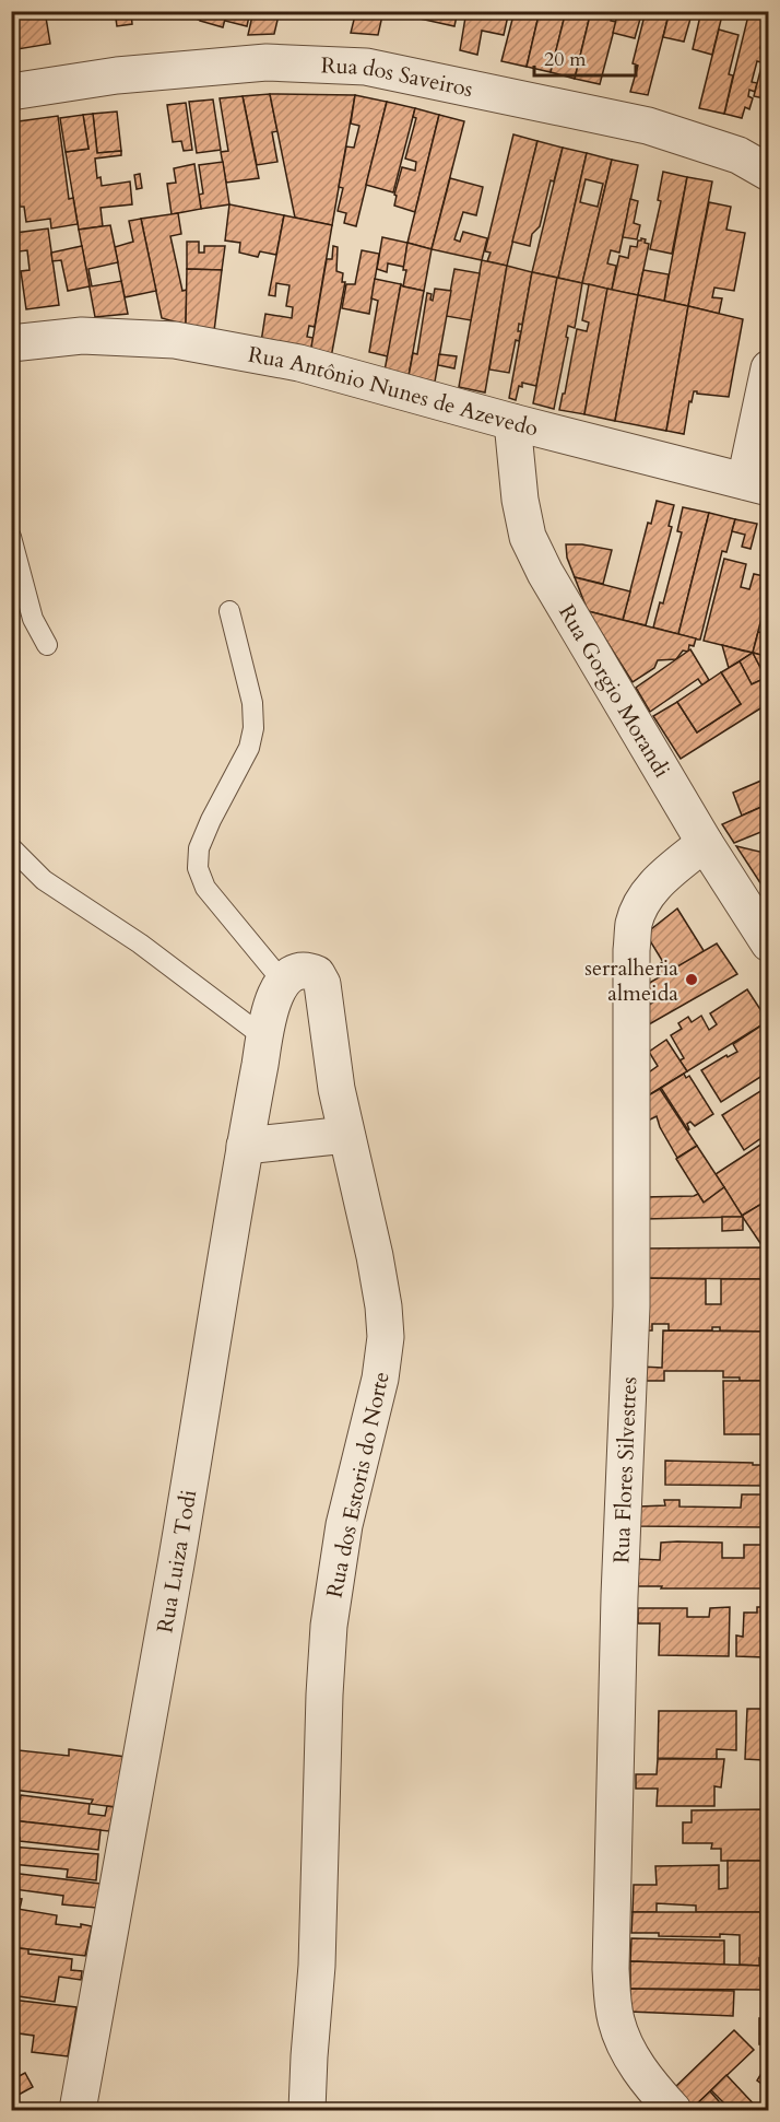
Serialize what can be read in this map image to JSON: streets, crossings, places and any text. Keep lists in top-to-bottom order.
{
  "streets": {
    "street": [
      "Rua dos Saveiros",
      "Rua Antônio Nunes de Azevedo",
      "Rua Gorgio Morandi",
      "Rua Flores Silvestres",
      "Rua dos Estoris do Norte",
      "Rua Luiza Todi"
    ]
  },
  "crossings": [
    ["Rua Antônio Nunes de Azevedo", "Rua Gorgio Morandi"],
    ["Rua Gorgio Morandi", "Rua Flores Silvestres"],
    ["Rua dos Estoris do Norte", "Rua Luiza Todi"]
  ],
  "places": ["serralheria almeida"],
  "scale_bar": "20 m"
}
